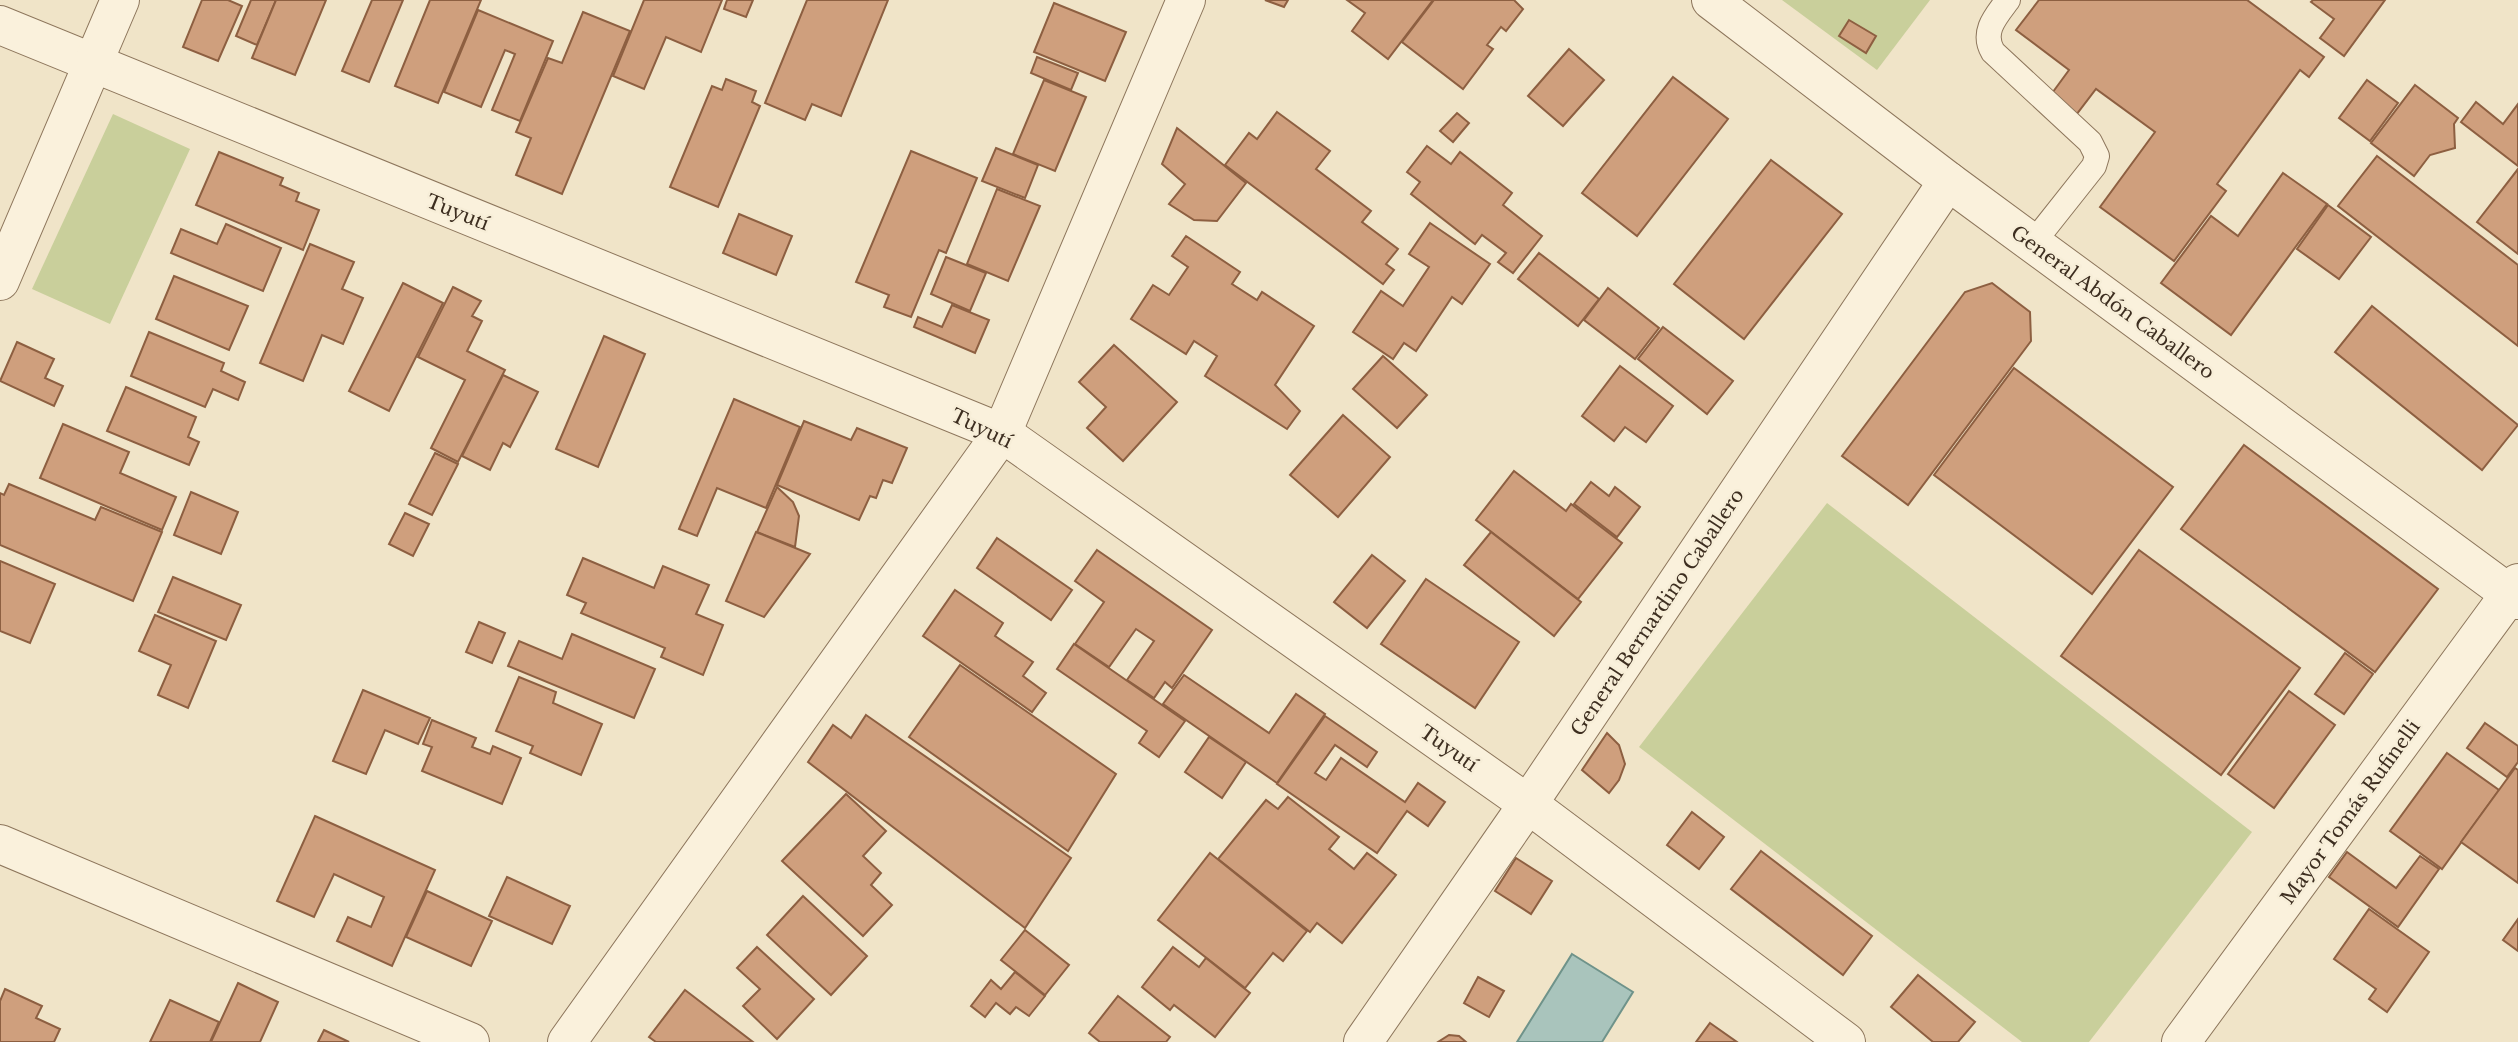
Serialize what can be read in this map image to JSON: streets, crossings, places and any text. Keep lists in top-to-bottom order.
{
  "streets": {
    "street": [
      "Tuyutí",
      "General Abdón Caballero",
      "General Bernardino Caballero",
      "Mayor Tomás Rufinelli"
    ]
  },
  "crossings": [
    ["Tuyutí", "General Bernardino Caballero"],
    ["General Abdón Caballero", "General Bernardino Caballero"],
    ["General Abdón Caballero", "Mayor Tomás Rufinelli"]
  ]
}
